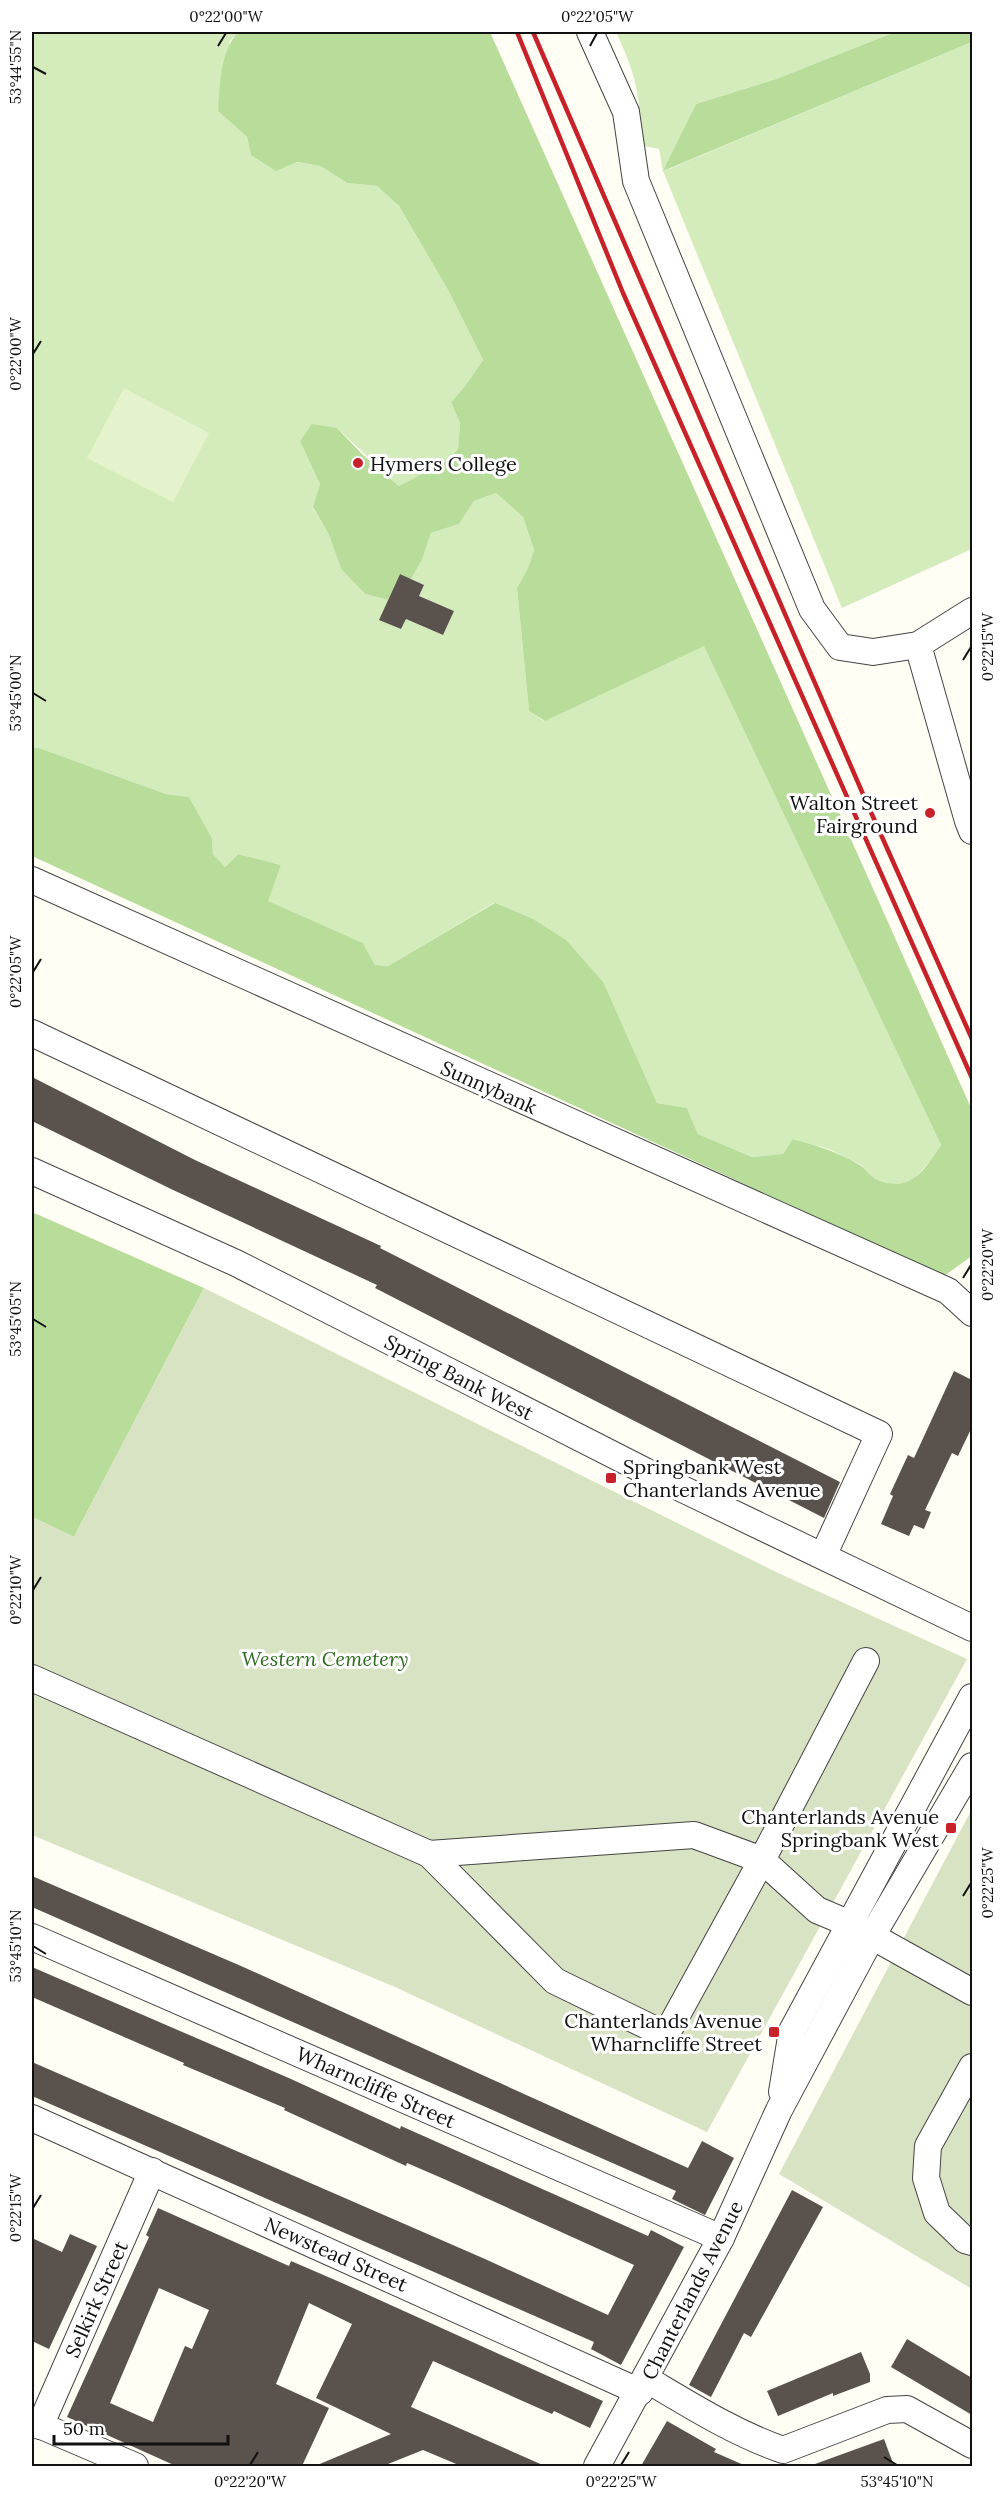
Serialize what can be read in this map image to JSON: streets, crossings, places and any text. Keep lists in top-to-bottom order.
{
  "streets": {
    "street": [
      "Sunnybank",
      "Spring Bank West",
      "Wharncliffe Street",
      "Newstead Street",
      "Chanterlands Avenue",
      "Selkirk Street"
    ]
  },
  "crossings": [
    ["Wharncliffe Street", "Chanterlands Avenue"],
    ["Newstead Street", "Chanterlands Avenue"],
    ["Newstead Street", "Selkirk Street"]
  ],
  "parks": ["Western Cemetery"],
  "places": {
    "other": ["Hymers College", "Walton Street Fairground"],
    "transit": ["Springbank West Chanterlands Avenue", "Chanterlands Avenue Springbank West", "Chanterlands Avenue Wharncliffe Street"]
  },
  "scale_bar": "50 m",
  "coordinates": [
    "0°22'00\"W",
    "0°22'05\"W",
    "53°44'55\"N",
    "0°22'15\"W",
    "53°45'00\"N",
    "0°22'20\"W",
    "53°45'05\"N",
    "0°22'10\"W",
    "0°22'25\"W",
    "53°45'10\"N"
  ]
}
